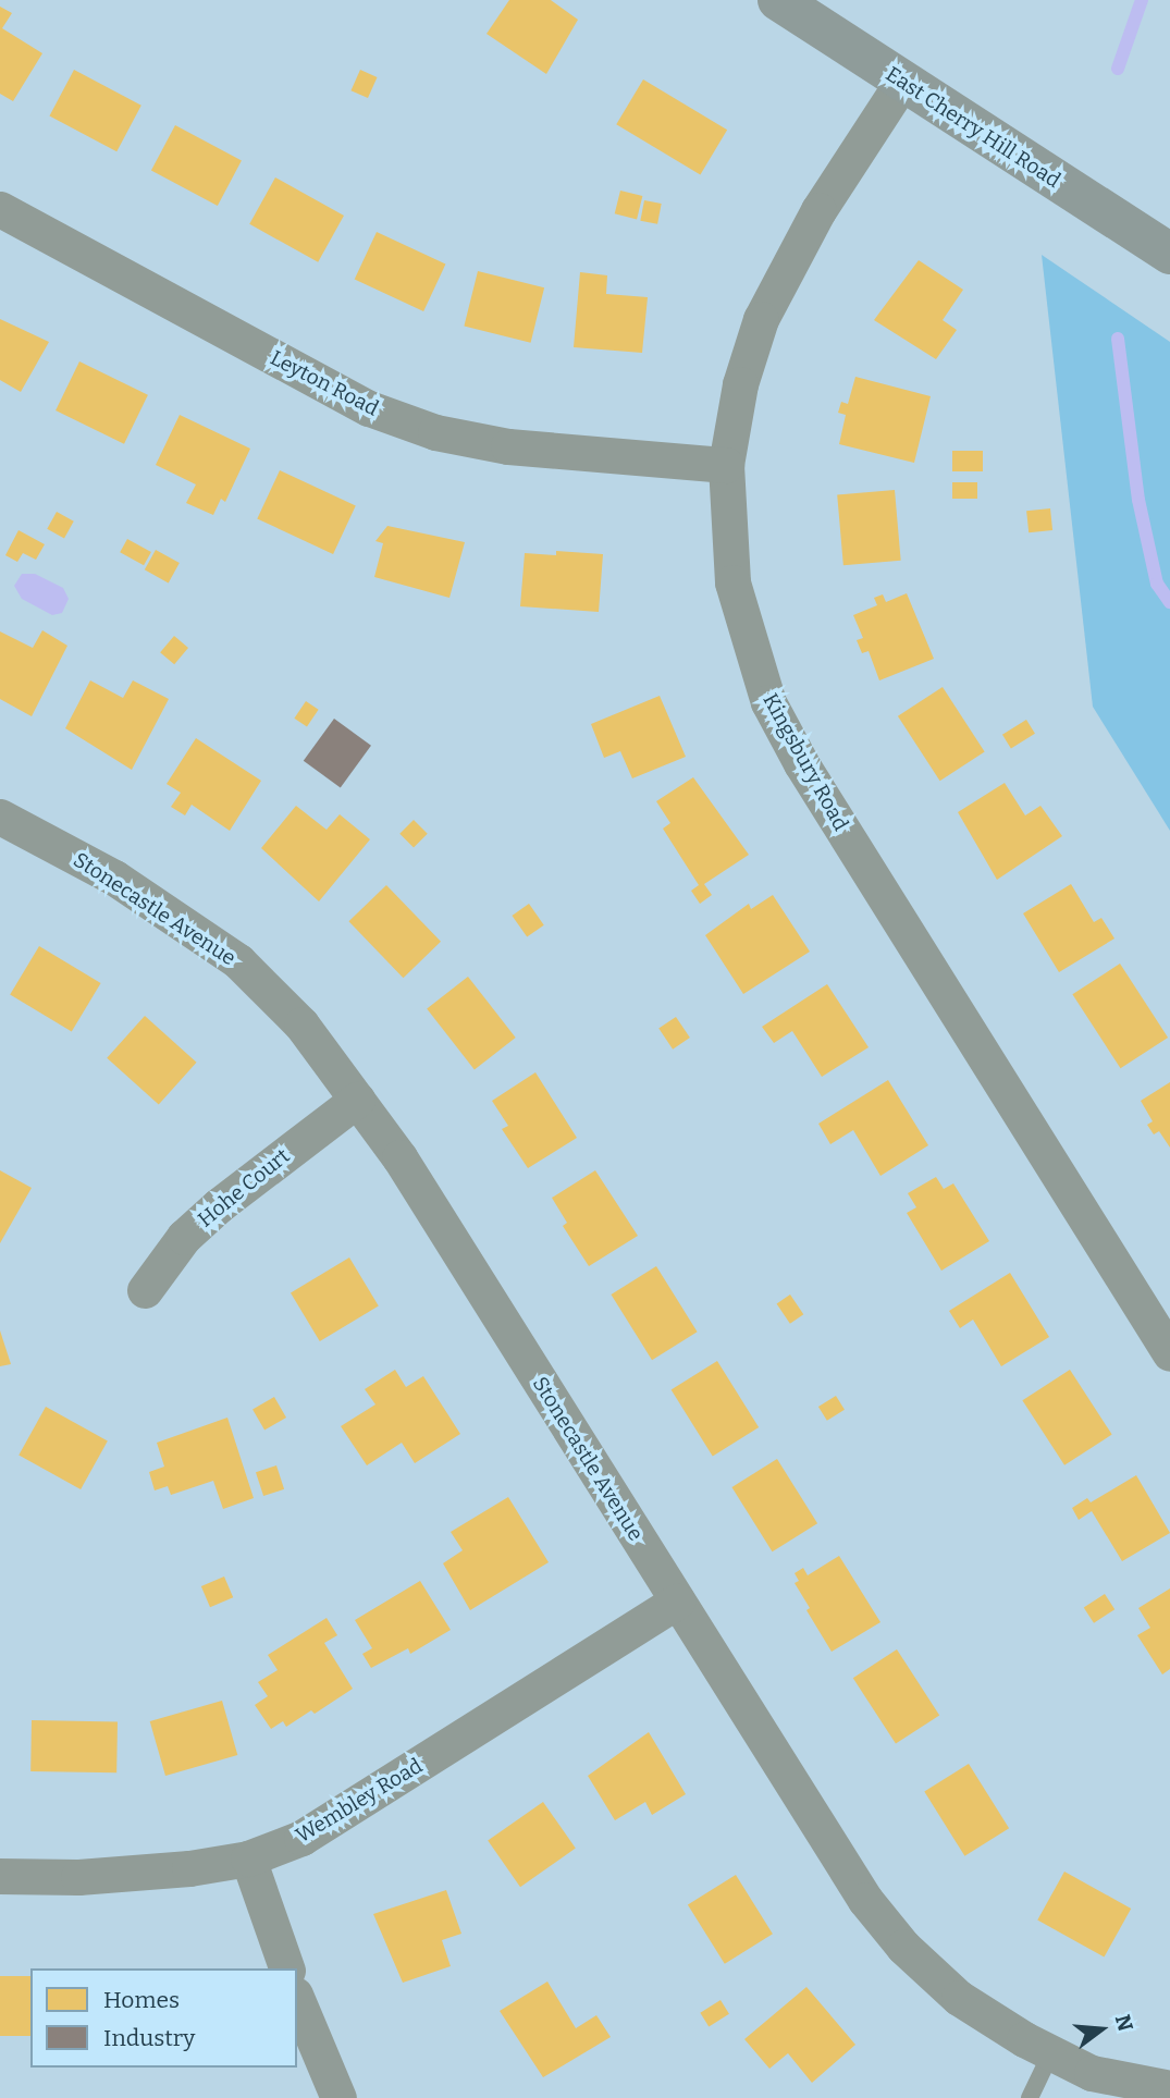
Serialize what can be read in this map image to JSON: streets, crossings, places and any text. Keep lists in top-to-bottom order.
{
  "streets": {
    "main road": ["East Cherry Hill Road"],
    "street": [
      "Leyton Road",
      "Kingsbury Road",
      "Stonecastle Avenue",
      "Hohe Court",
      "Wembley Road"
    ]
  },
  "crossings": [
    ["East Cherry Hill Road", "Kingsbury Road"],
    ["Leyton Road", "Kingsbury Road"],
    ["Stonecastle Avenue", "Hohe Court"],
    ["Stonecastle Avenue", "Wembley Road"]
  ],
  "legend": ["Homes", "Industry"],
  "north": "right"
}
